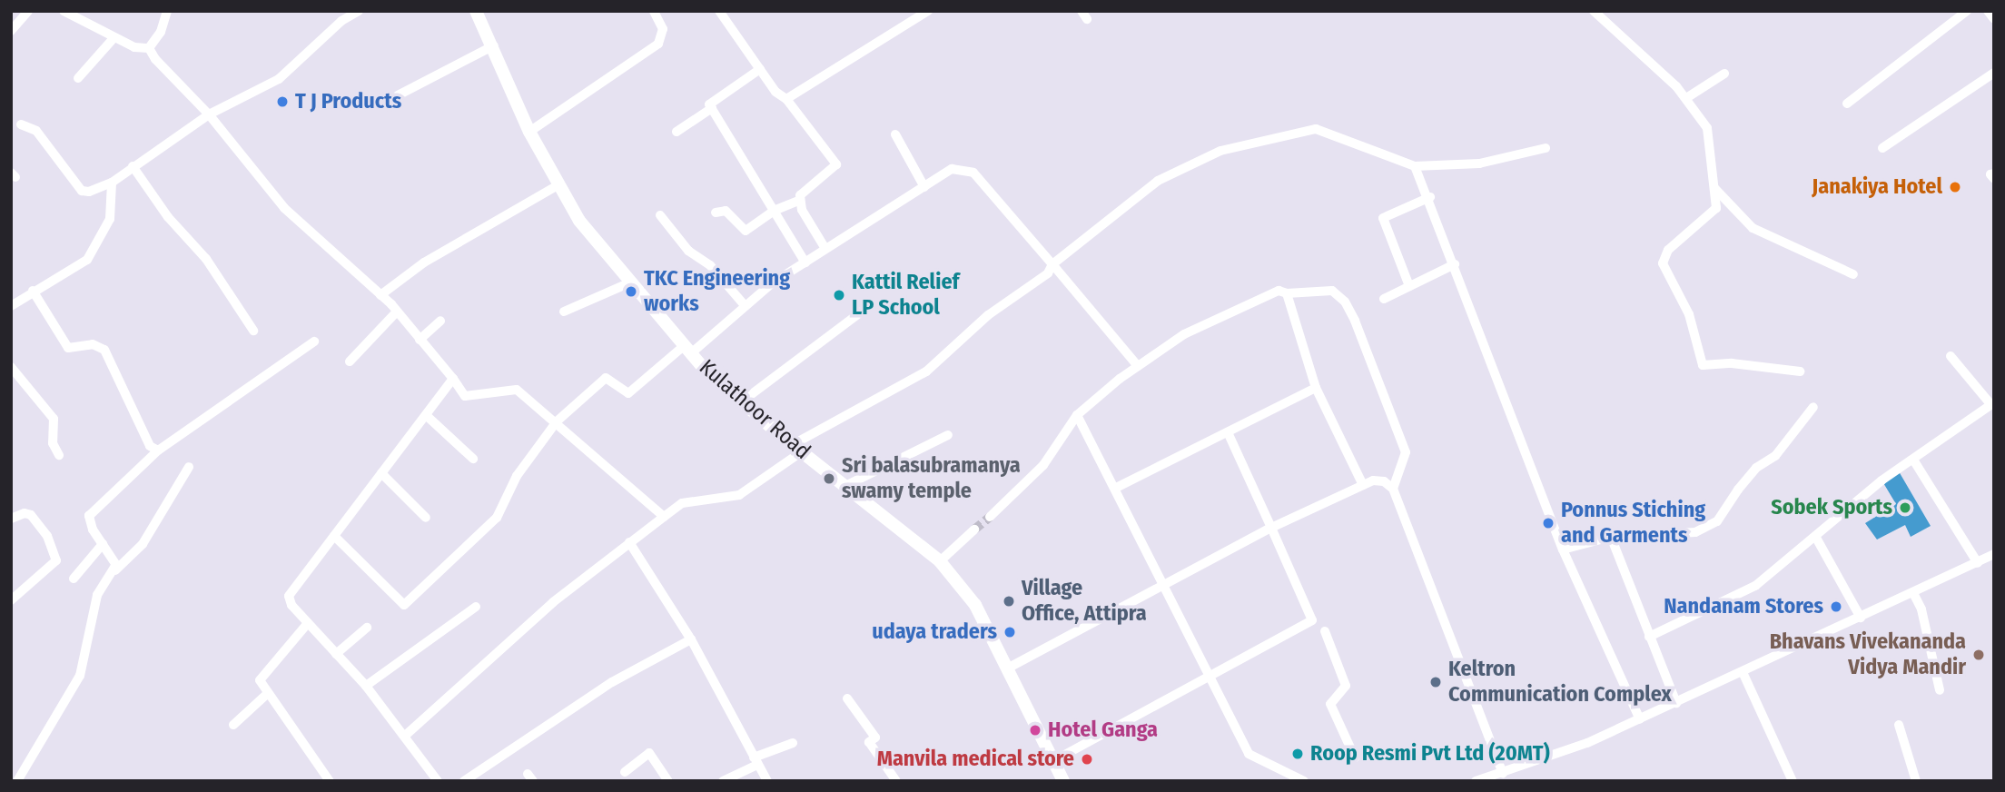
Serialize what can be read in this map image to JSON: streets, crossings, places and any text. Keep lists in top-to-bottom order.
{
  "streets": {
    "main road": ["Kulathoor Road"]
  },
  "places": [
    "T J Products",
    "Janakiya Hotel",
    "TKC Engineering works",
    "Kattil Relief LP School",
    "Sri balasubramanya swamy temple",
    "Sobek Sports",
    "Ponnus Stiching and Garments",
    "Village Office, Attipra",
    "Nandanam Stores",
    "udaya traders",
    "Bhavans Vivekananda Vidya Mandir",
    "Keltron Communication Complex",
    "Hotel Ganga",
    "Roop Resmi Pvt Ltd (20MT)",
    "Manvila medical store"
  ]
}
